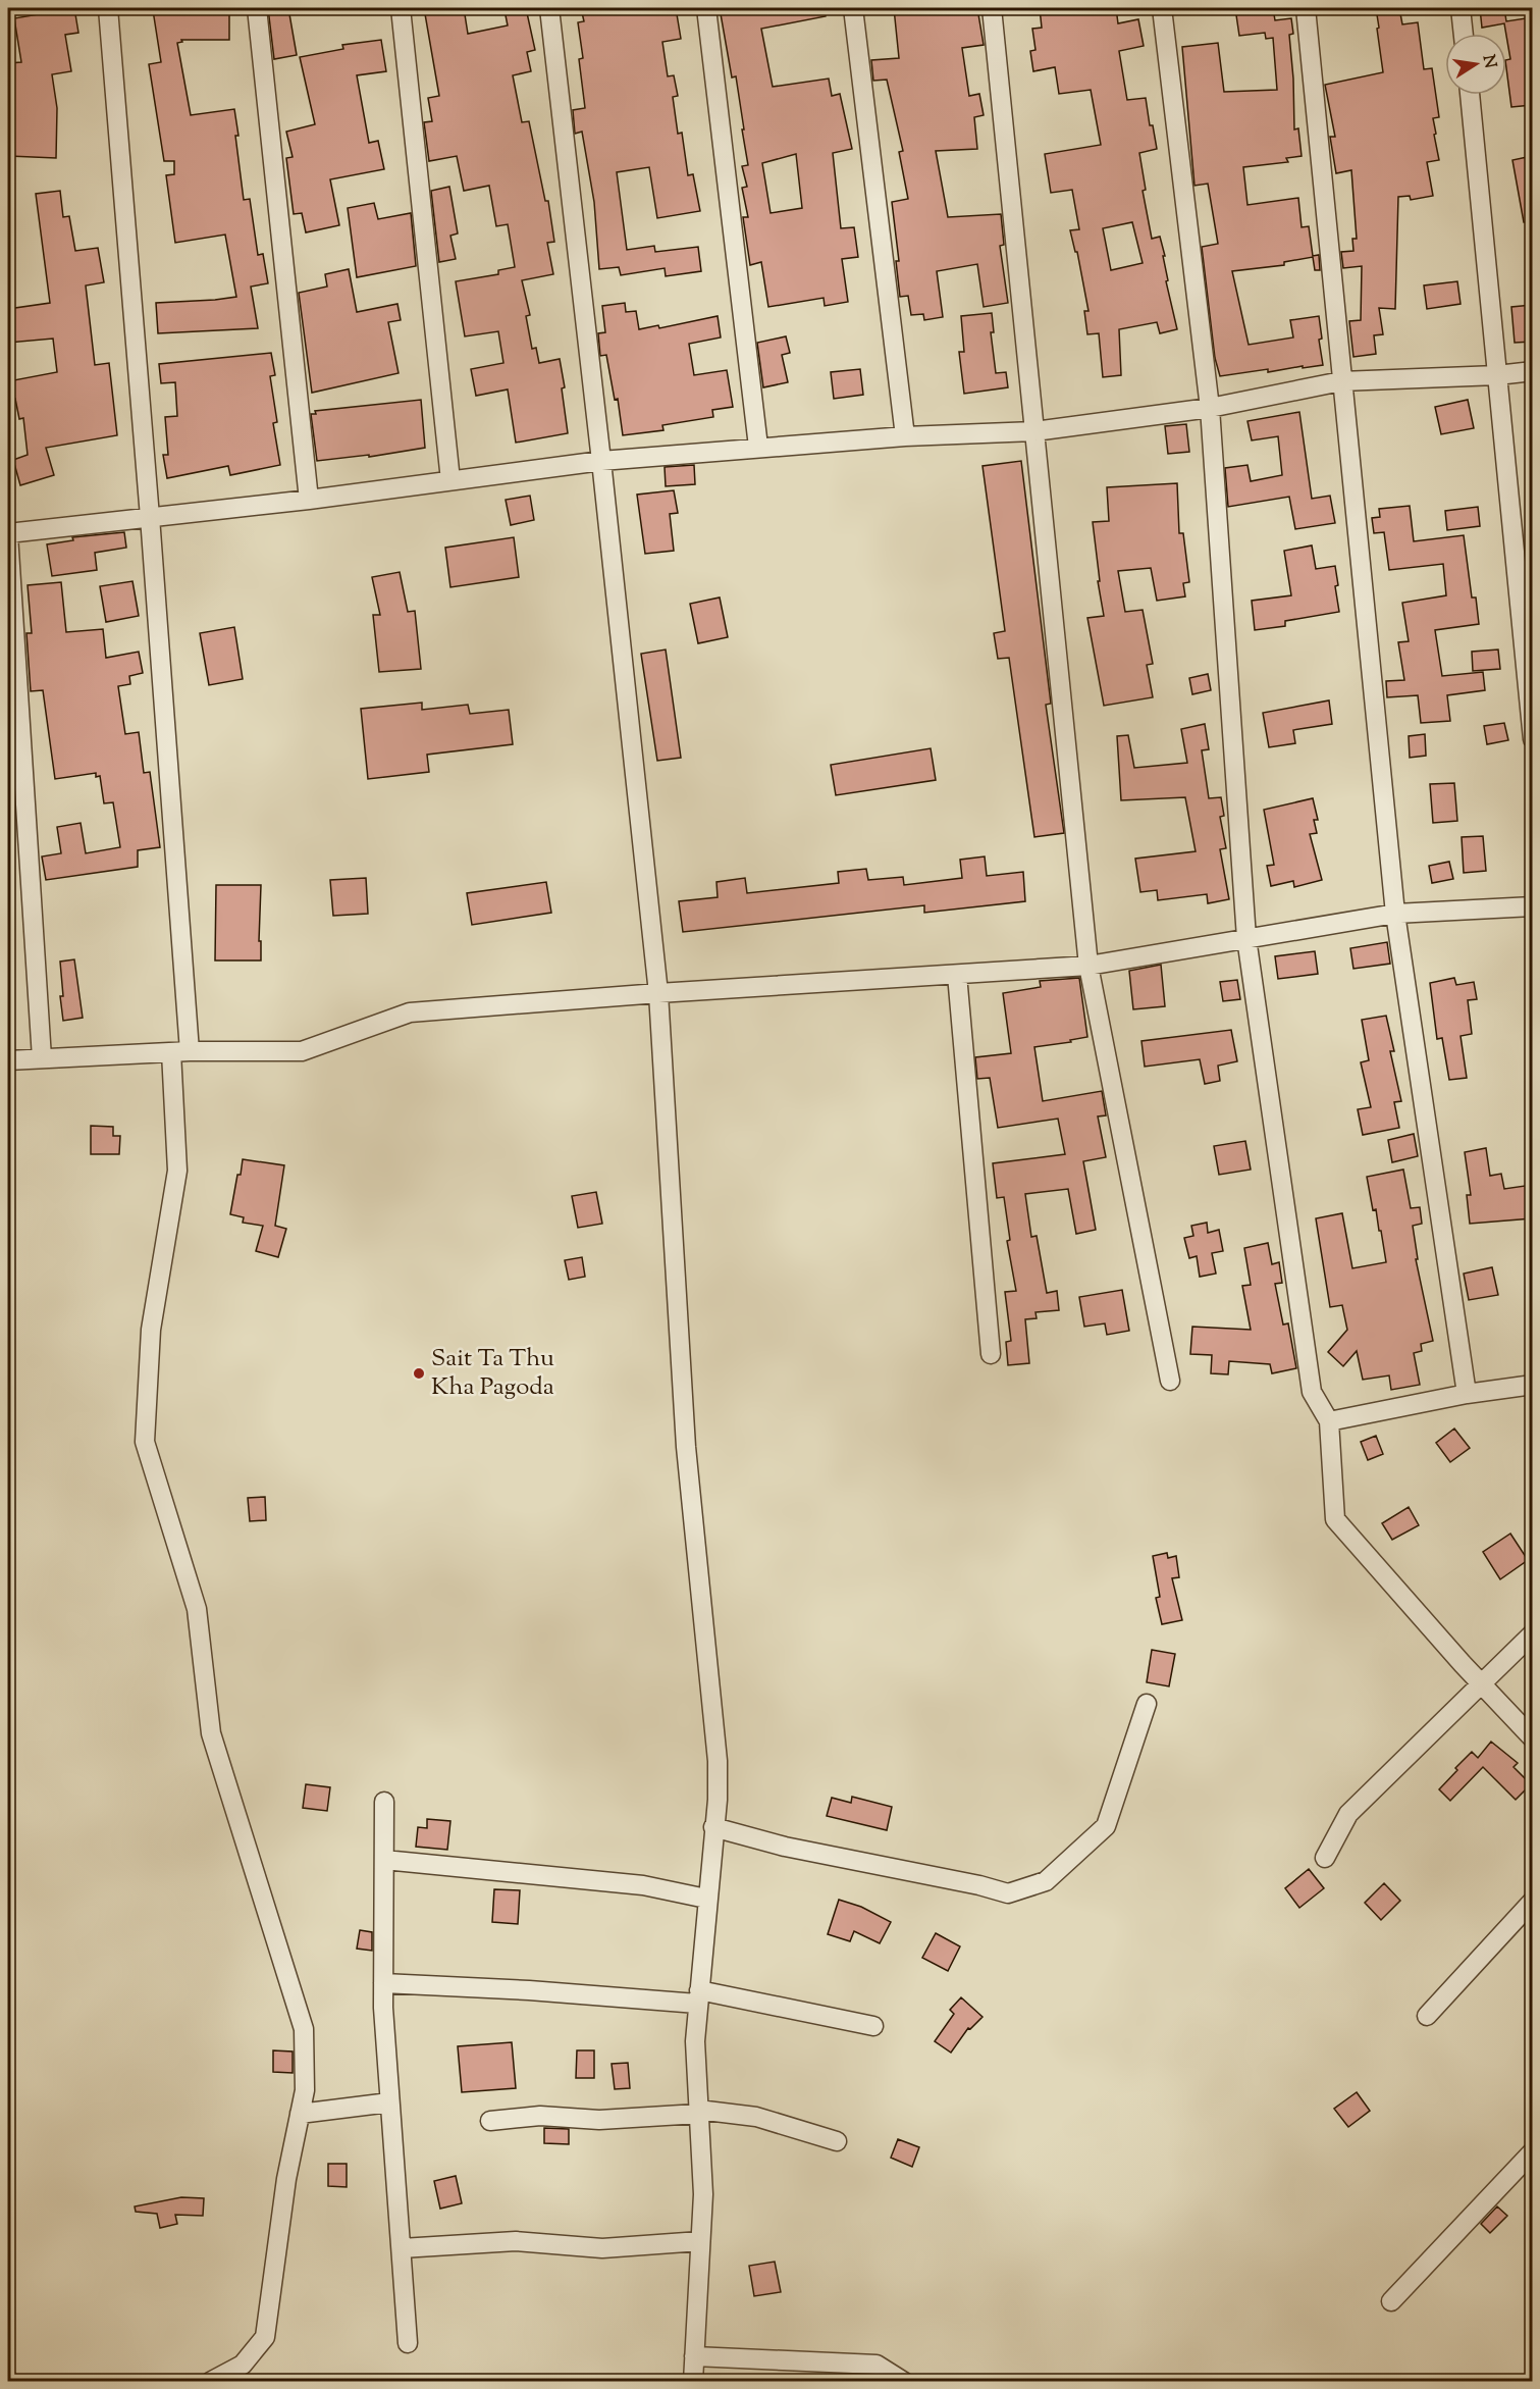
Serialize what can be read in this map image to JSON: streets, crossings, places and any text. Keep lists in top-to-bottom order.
{
  "places": ["Sait Ta Thu Kha Pagoda"],
  "north": "right"
}
